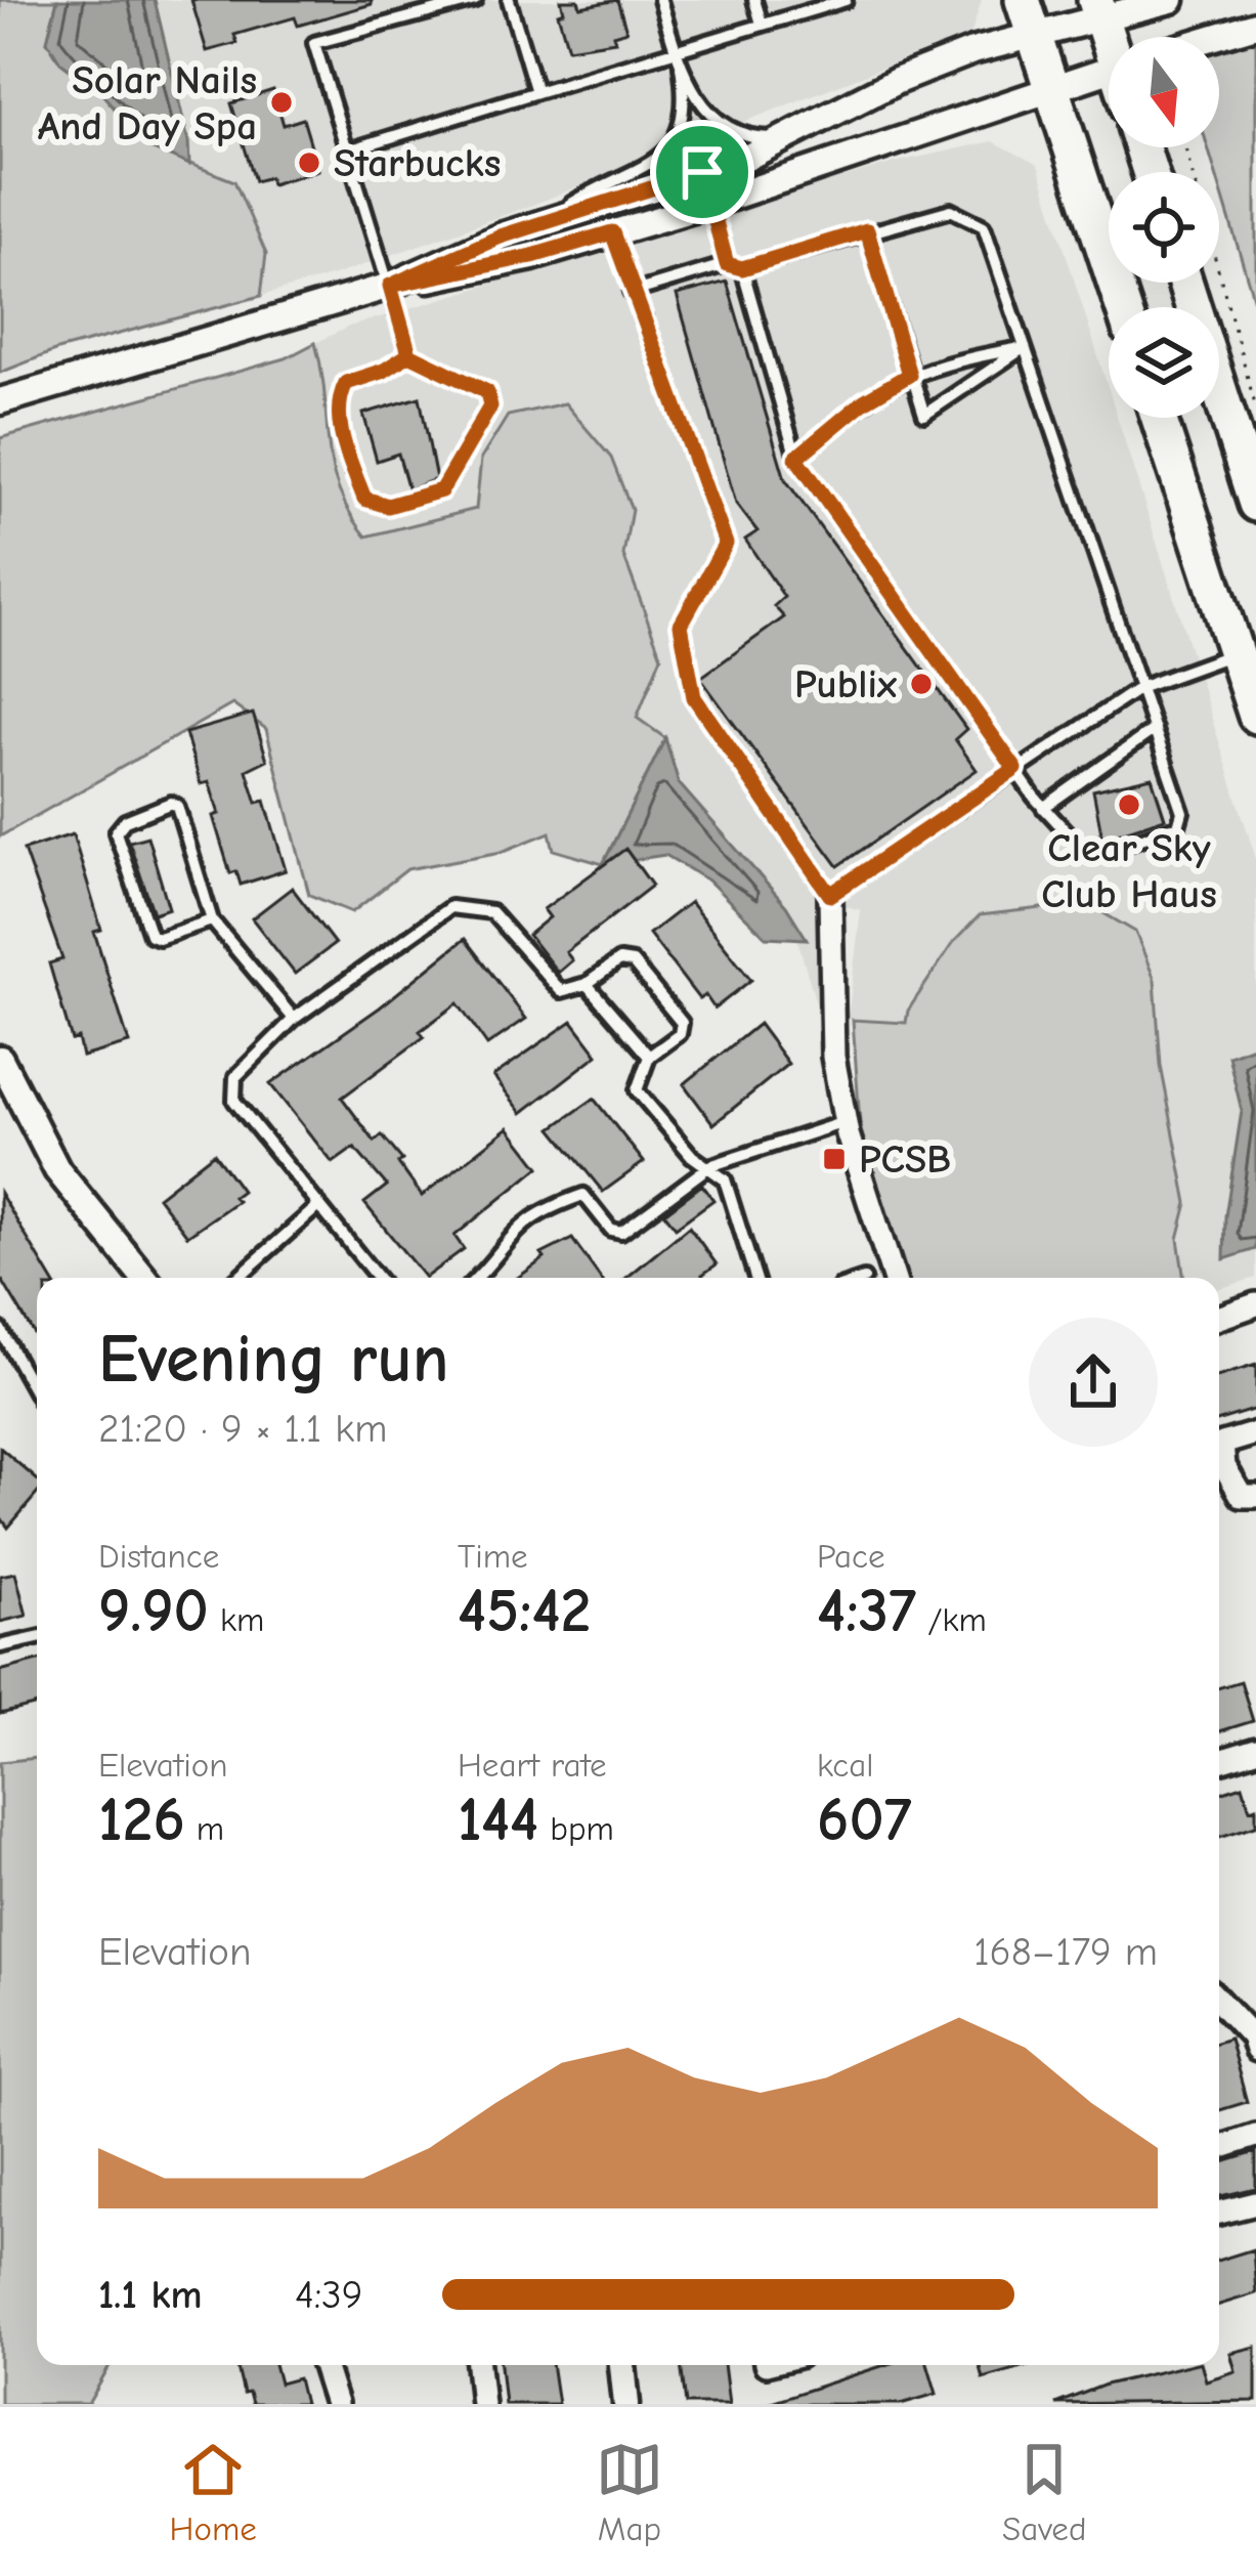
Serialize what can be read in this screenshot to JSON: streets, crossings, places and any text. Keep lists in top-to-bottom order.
{
  "places": {
    "other": [
      "Solar Nails And Day Spa",
      "Starbucks",
      "Publix",
      "Clear Sky Club Haus"
    ],
    "transit": ["PCSB"]
  },
  "north": "bottom",
  "page": {
    "heading": ["Evening run", "21:20 · 9 × 1.1 km"],
    "stats": [
      ["Distance", "9.90 km"],
      ["Time", "45:42"],
      ["Pace", "4:37 /km"],
      ["Elevation", "126 m"],
      ["Heart rate", "144 bpm"],
      ["kcal", "607"]
    ],
    "chart": ["Elevation", "168–179 m"],
    "list": [
      {
        "name": "1.1 km",
        "note": "4:39"
      }
    ],
    "tabs": ["Home", "Map", "Saved"]
  }
}
